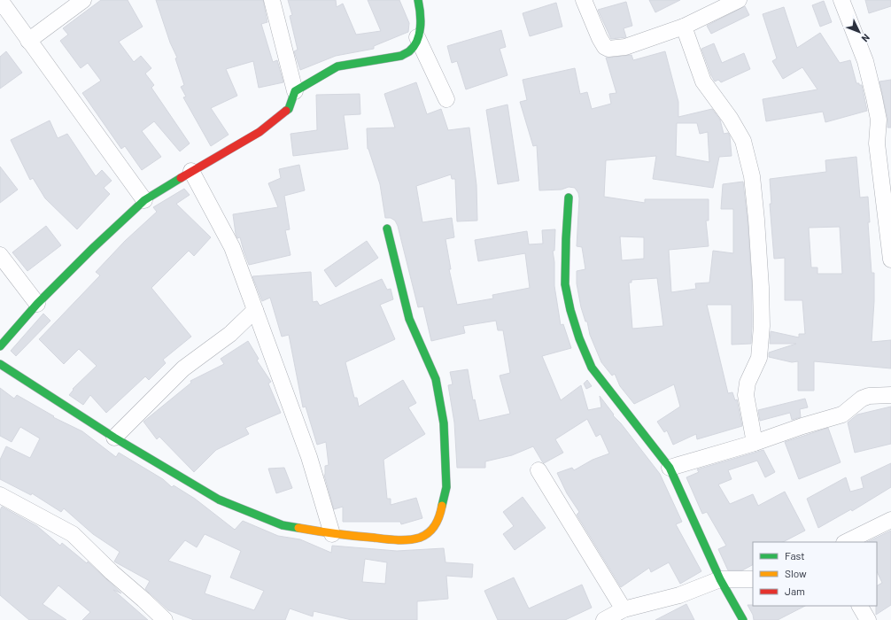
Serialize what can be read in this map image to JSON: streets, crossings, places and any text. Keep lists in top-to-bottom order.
{
  "legend": ["Fast", "Slow", "Jam"],
  "north": "bottom right"
}
